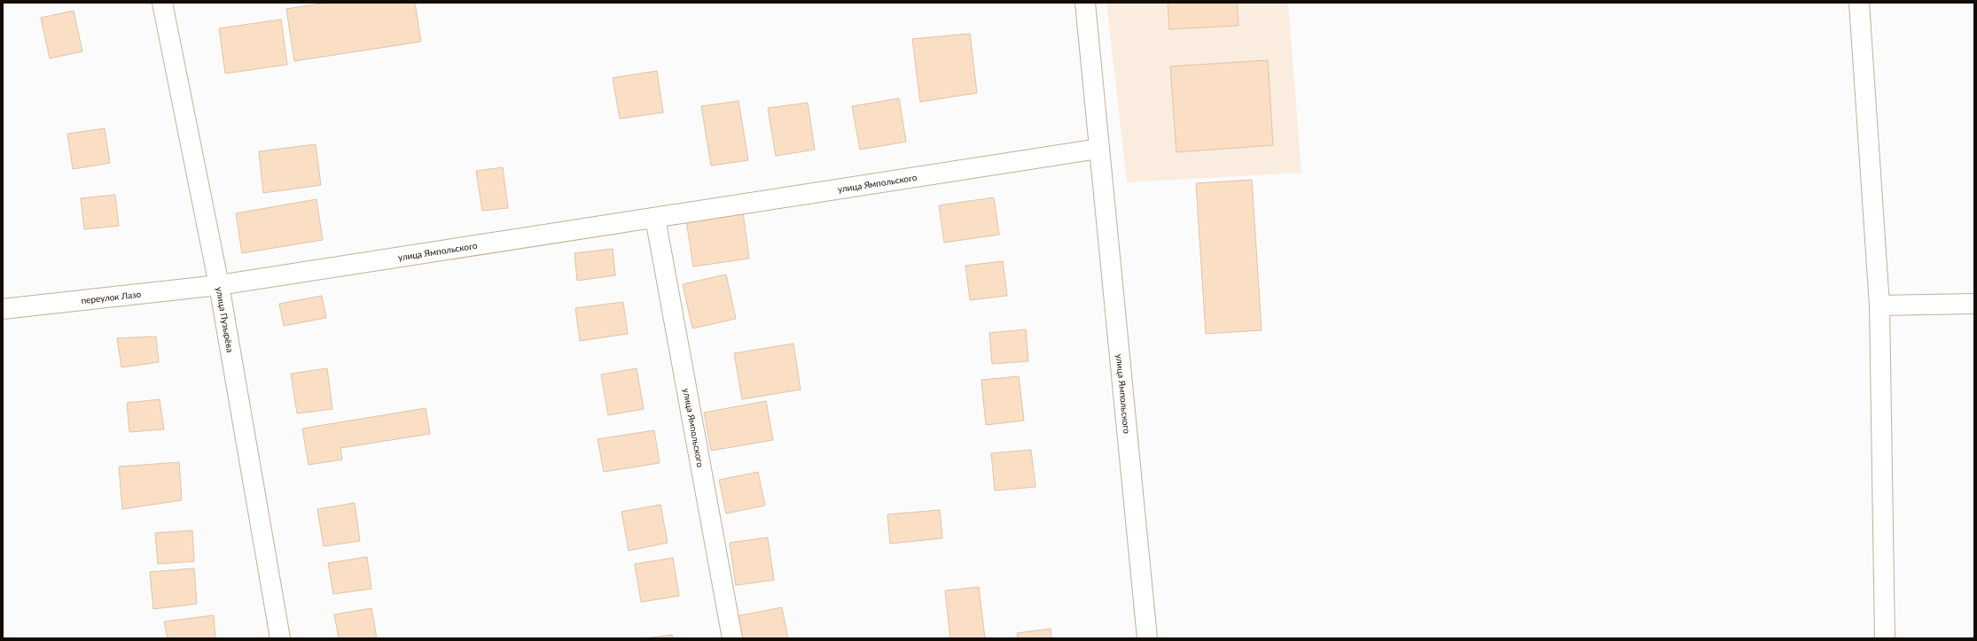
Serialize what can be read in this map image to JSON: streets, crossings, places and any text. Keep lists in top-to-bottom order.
{
  "streets": {
    "street": ["улица Ямпольского", "переулок Лазо", "улица Пузырёва"]
  },
  "crossings": [
    ["улица Ямпольского", "переулок Лазо"],
    ["улица Ямпольского", "улица Пузырёва"],
    ["переулок Лазо", "улица Пузырёва"]
  ]
}
